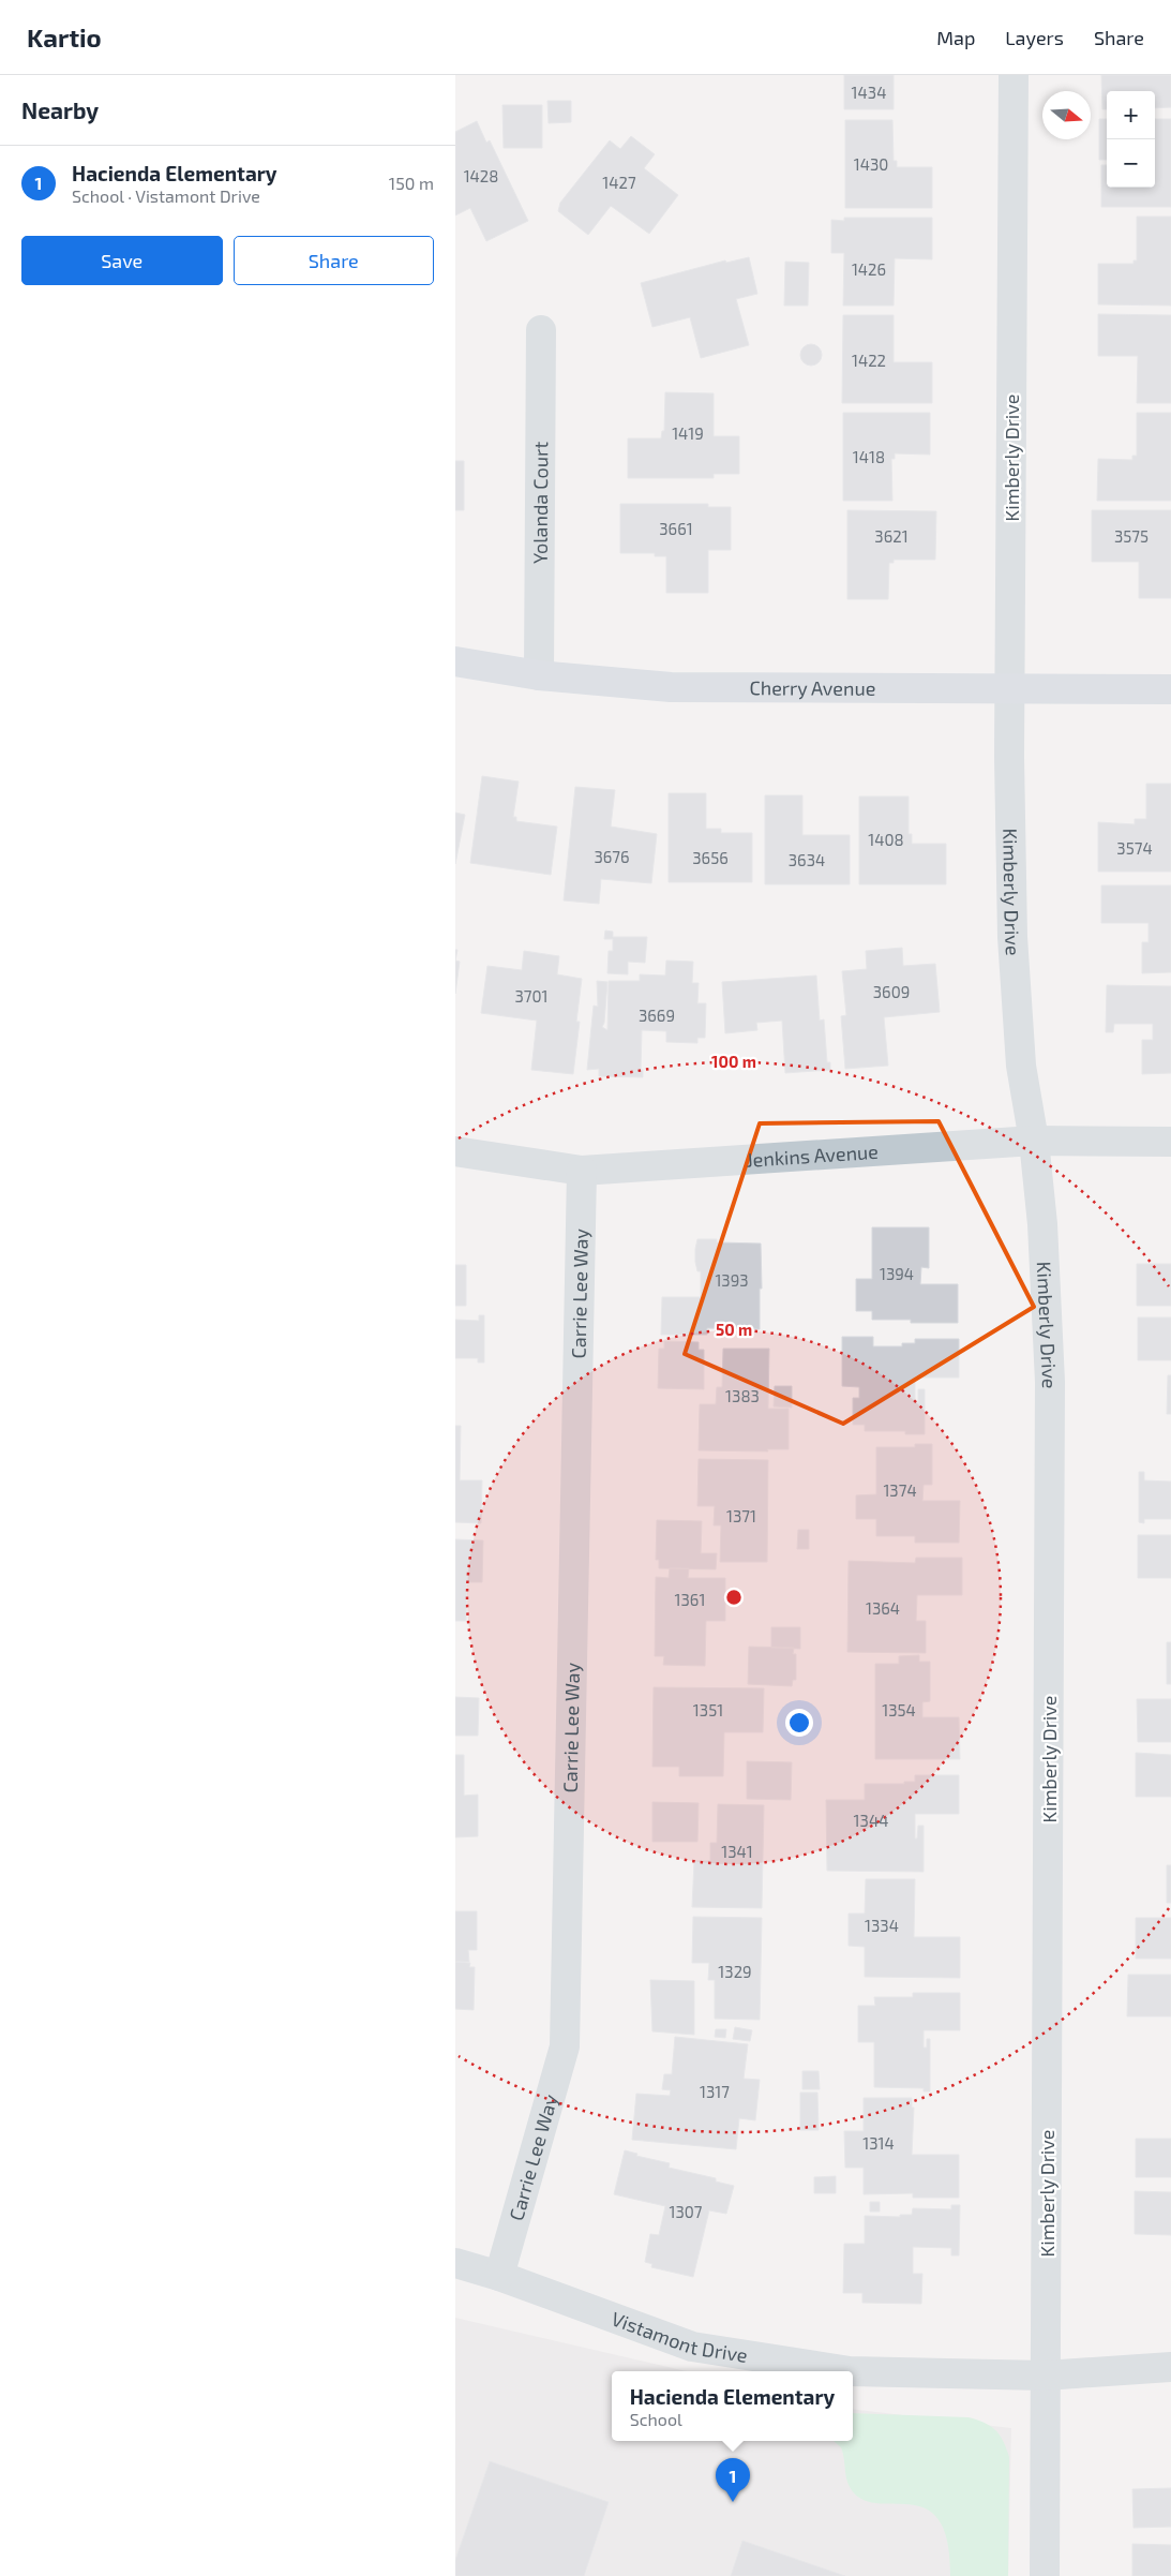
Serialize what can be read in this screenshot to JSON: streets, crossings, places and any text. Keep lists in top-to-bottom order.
{
  "streets": {
    "street": [
      "Kimberly Drive",
      "Yolanda Court",
      "Cherry Avenue",
      "Jenkins Avenue",
      "Carrie Lee Way",
      "Vistamont Drive"
    ]
  },
  "crossings": [
    ["Kimberly Drive", "Cherry Avenue"],
    ["Kimberly Drive", "Jenkins Avenue"],
    ["Kimberly Drive", "Vistamont Drive"],
    ["Yolanda Court", "Cherry Avenue"],
    ["Jenkins Avenue", "Carrie Lee Way"],
    ["Carrie Lee Way", "Vistamont Drive"]
  ],
  "house_numbers": [
    "1434",
    "1430",
    "1428",
    "1427",
    "1426",
    "1422",
    "1419",
    "1418",
    "3661",
    "3621",
    "3575",
    "1408",
    "3574",
    "3676",
    "3656",
    "3634",
    "3609",
    "3701",
    "3669",
    "1394",
    "1393",
    "1383",
    "1374",
    "1371",
    "1361",
    "1364",
    "1351",
    "1354",
    "1344",
    "1341",
    "1334",
    "1329",
    "1317",
    "1314",
    "1307"
  ],
  "north": "right",
  "page": {
    "header": "Kartio",
    "nav": ["Map", "Layers", "Share"],
    "heading": "Nearby",
    "map_buttons": ["+", "−"],
    "list": [
      {
        "mark": "1",
        "name": "Hacienda Elementary",
        "note": "School · Vistamont Drive",
        "value": "150 m"
      }
    ],
    "buttons": ["Save", "Share"],
    "popup": ["Hacienda Elementary", "School"],
    "pins": "1"
  },
  "rings": ["100 m", "50 m"]
}
